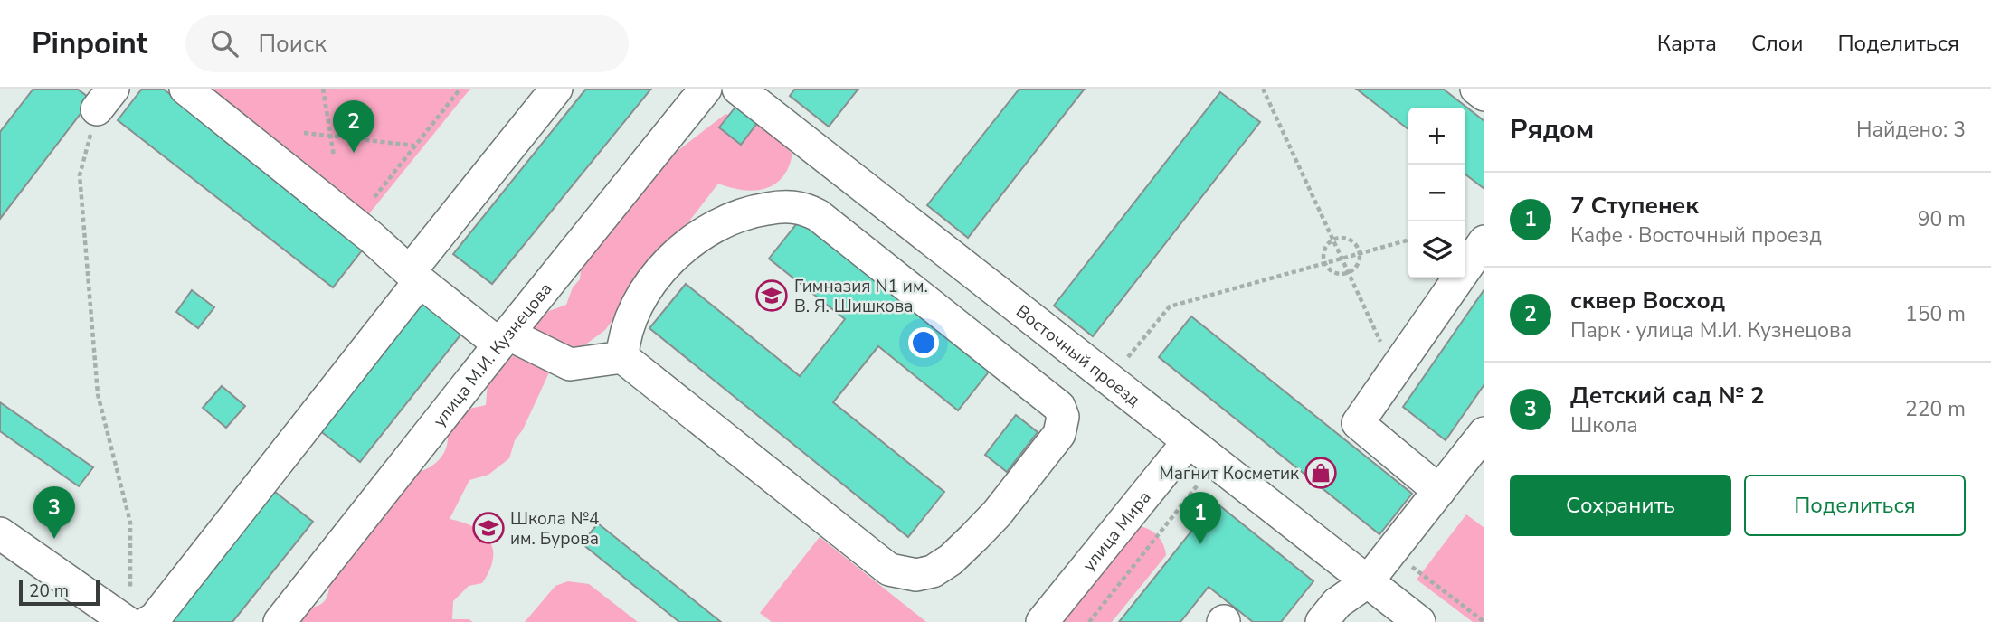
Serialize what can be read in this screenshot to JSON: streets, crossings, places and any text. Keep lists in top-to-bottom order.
{
  "streets": {
    "street": ["улица М.И. Кузнецова", "Восточный проезд", "улица Мира"]
  },
  "crossings": [
    ["Восточный проезд", "улица Мира"]
  ],
  "places": {
    "school or university": ["Гимназия N1 им. В. Я. Шишкова", "Школа №4 им. Бурова"],
    "shop": ["Магнит Косметик"]
  },
  "scale_bar": "20 m",
  "page": {
    "header": "Pinpoint",
    "search": "Поиск",
    "nav": ["Карта", "Слои", "Поделиться"],
    "heading": ["Рядом", "Найдено: 3"],
    "pins": ["2", "3", "1"],
    "map_buttons": ["+", "−"],
    "list": [
      {
        "mark": "1",
        "name": "7 Ступенек",
        "note": "Кафе · Восточный проезд",
        "value": "90 m"
      },
      {
        "mark": "2",
        "name": "сквер Восход",
        "note": "Парк · улица М.И. Кузнецова",
        "value": "150 m"
      },
      {
        "mark": "3",
        "name": "Детский сад № 2",
        "note": "Школа",
        "value": "220 m"
      }
    ],
    "buttons": ["Сохранить", "Поделиться"],
    "scale": "20 m"
  }
}
